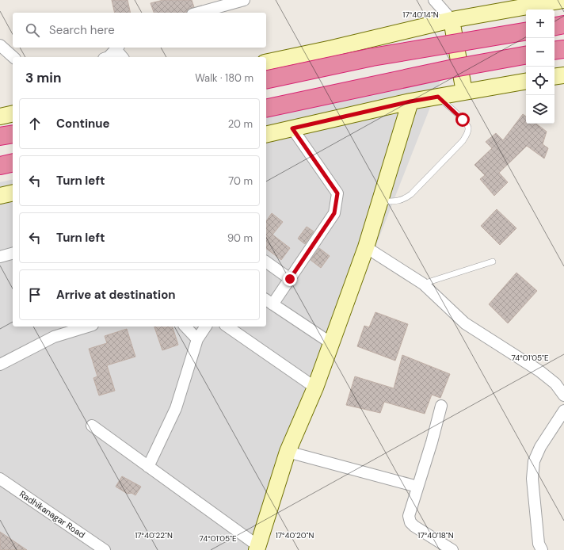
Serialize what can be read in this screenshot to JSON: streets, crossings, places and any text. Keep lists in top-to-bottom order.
{
  "streets": {
    "street": ["Radhikanagar Road"]
  },
  "page": {
    "map_buttons": ["+", "−"],
    "search": "Search here",
    "heading": ["3 min", "Walk · 180 m"],
    "list": [
      ["Continue", "20 m"],
      ["Turn left", "70 m"],
      ["Turn left", "90 m"],
      "Arrive at destination"
    ]
  },
  "coordinates": [
    "17°40'14\"N",
    "74°01'05\"E",
    "17°40'22\"N",
    "17°40'20\"N",
    "17°40'18\"N"
  ]
}
